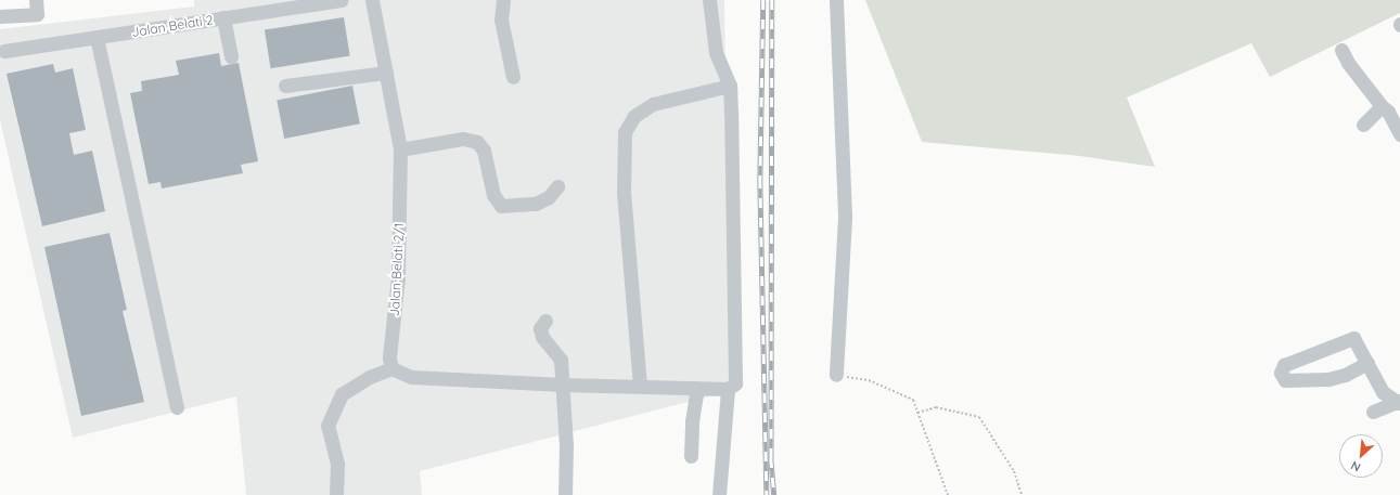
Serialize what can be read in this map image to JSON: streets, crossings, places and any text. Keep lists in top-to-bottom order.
{
  "streets": {
    "street": ["Jalan Belati 2", "Jalan Belati 2/1"]
  },
  "north": "bottom left"
}
